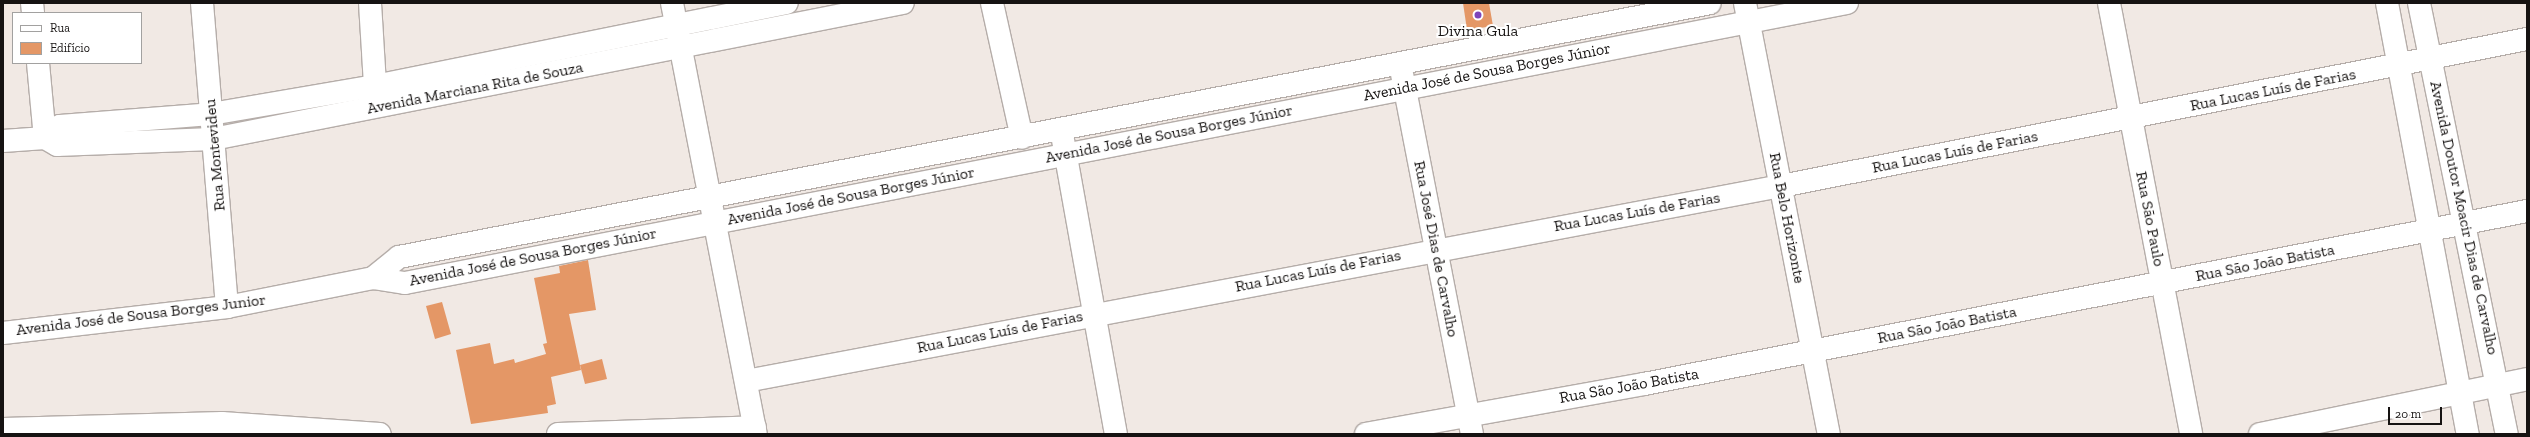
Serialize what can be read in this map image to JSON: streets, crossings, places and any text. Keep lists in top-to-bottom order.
{
  "streets": {
    "street": [
      "Avenida José de Sousa Borges Júnior",
      "Avenida Marciana Rita de Souza",
      "Rua Lucas Luís de Farias",
      "Rua Montevideu",
      "Rua Belo Horizonte",
      "Avenida Doutor Moacir Dias de Carvalho",
      "Rua São Paulo",
      "Rua José Dias de Carvalho",
      "Rua São João Batista",
      "Avenida José de Sousa Borges Junior"
    ]
  },
  "crossings": [
    ["Avenida José de Sousa Borges Júnior", "Rua Belo Horizonte"],
    ["Avenida José de Sousa Borges Júnior", "Rua José Dias de Carvalho"],
    ["Avenida José de Sousa Borges Júnior", "Avenida José de Sousa Borges Junior"],
    ["Avenida Marciana Rita de Souza", "Rua Montevideu"],
    ["Rua Lucas Luís de Farias", "Rua Belo Horizonte"],
    ["Rua Lucas Luís de Farias", "Avenida Doutor Moacir Dias de Carvalho"],
    ["Rua Lucas Luís de Farias", "Rua São Paulo"],
    ["Rua Lucas Luís de Farias", "Rua José Dias de Carvalho"],
    ["Rua Montevideu", "Avenida José de Sousa Borges Junior"],
    ["Rua Belo Horizonte", "Rua São João Batista"],
    ["Avenida Doutor Moacir Dias de Carvalho", "Rua São João Batista"],
    ["Rua São Paulo", "Rua São João Batista"],
    ["Rua José Dias de Carvalho", "Rua São João Batista"]
  ],
  "places": ["Divina Gula"],
  "legend": ["Rua", "Edifício"],
  "scale_bar": "20 m"
}
